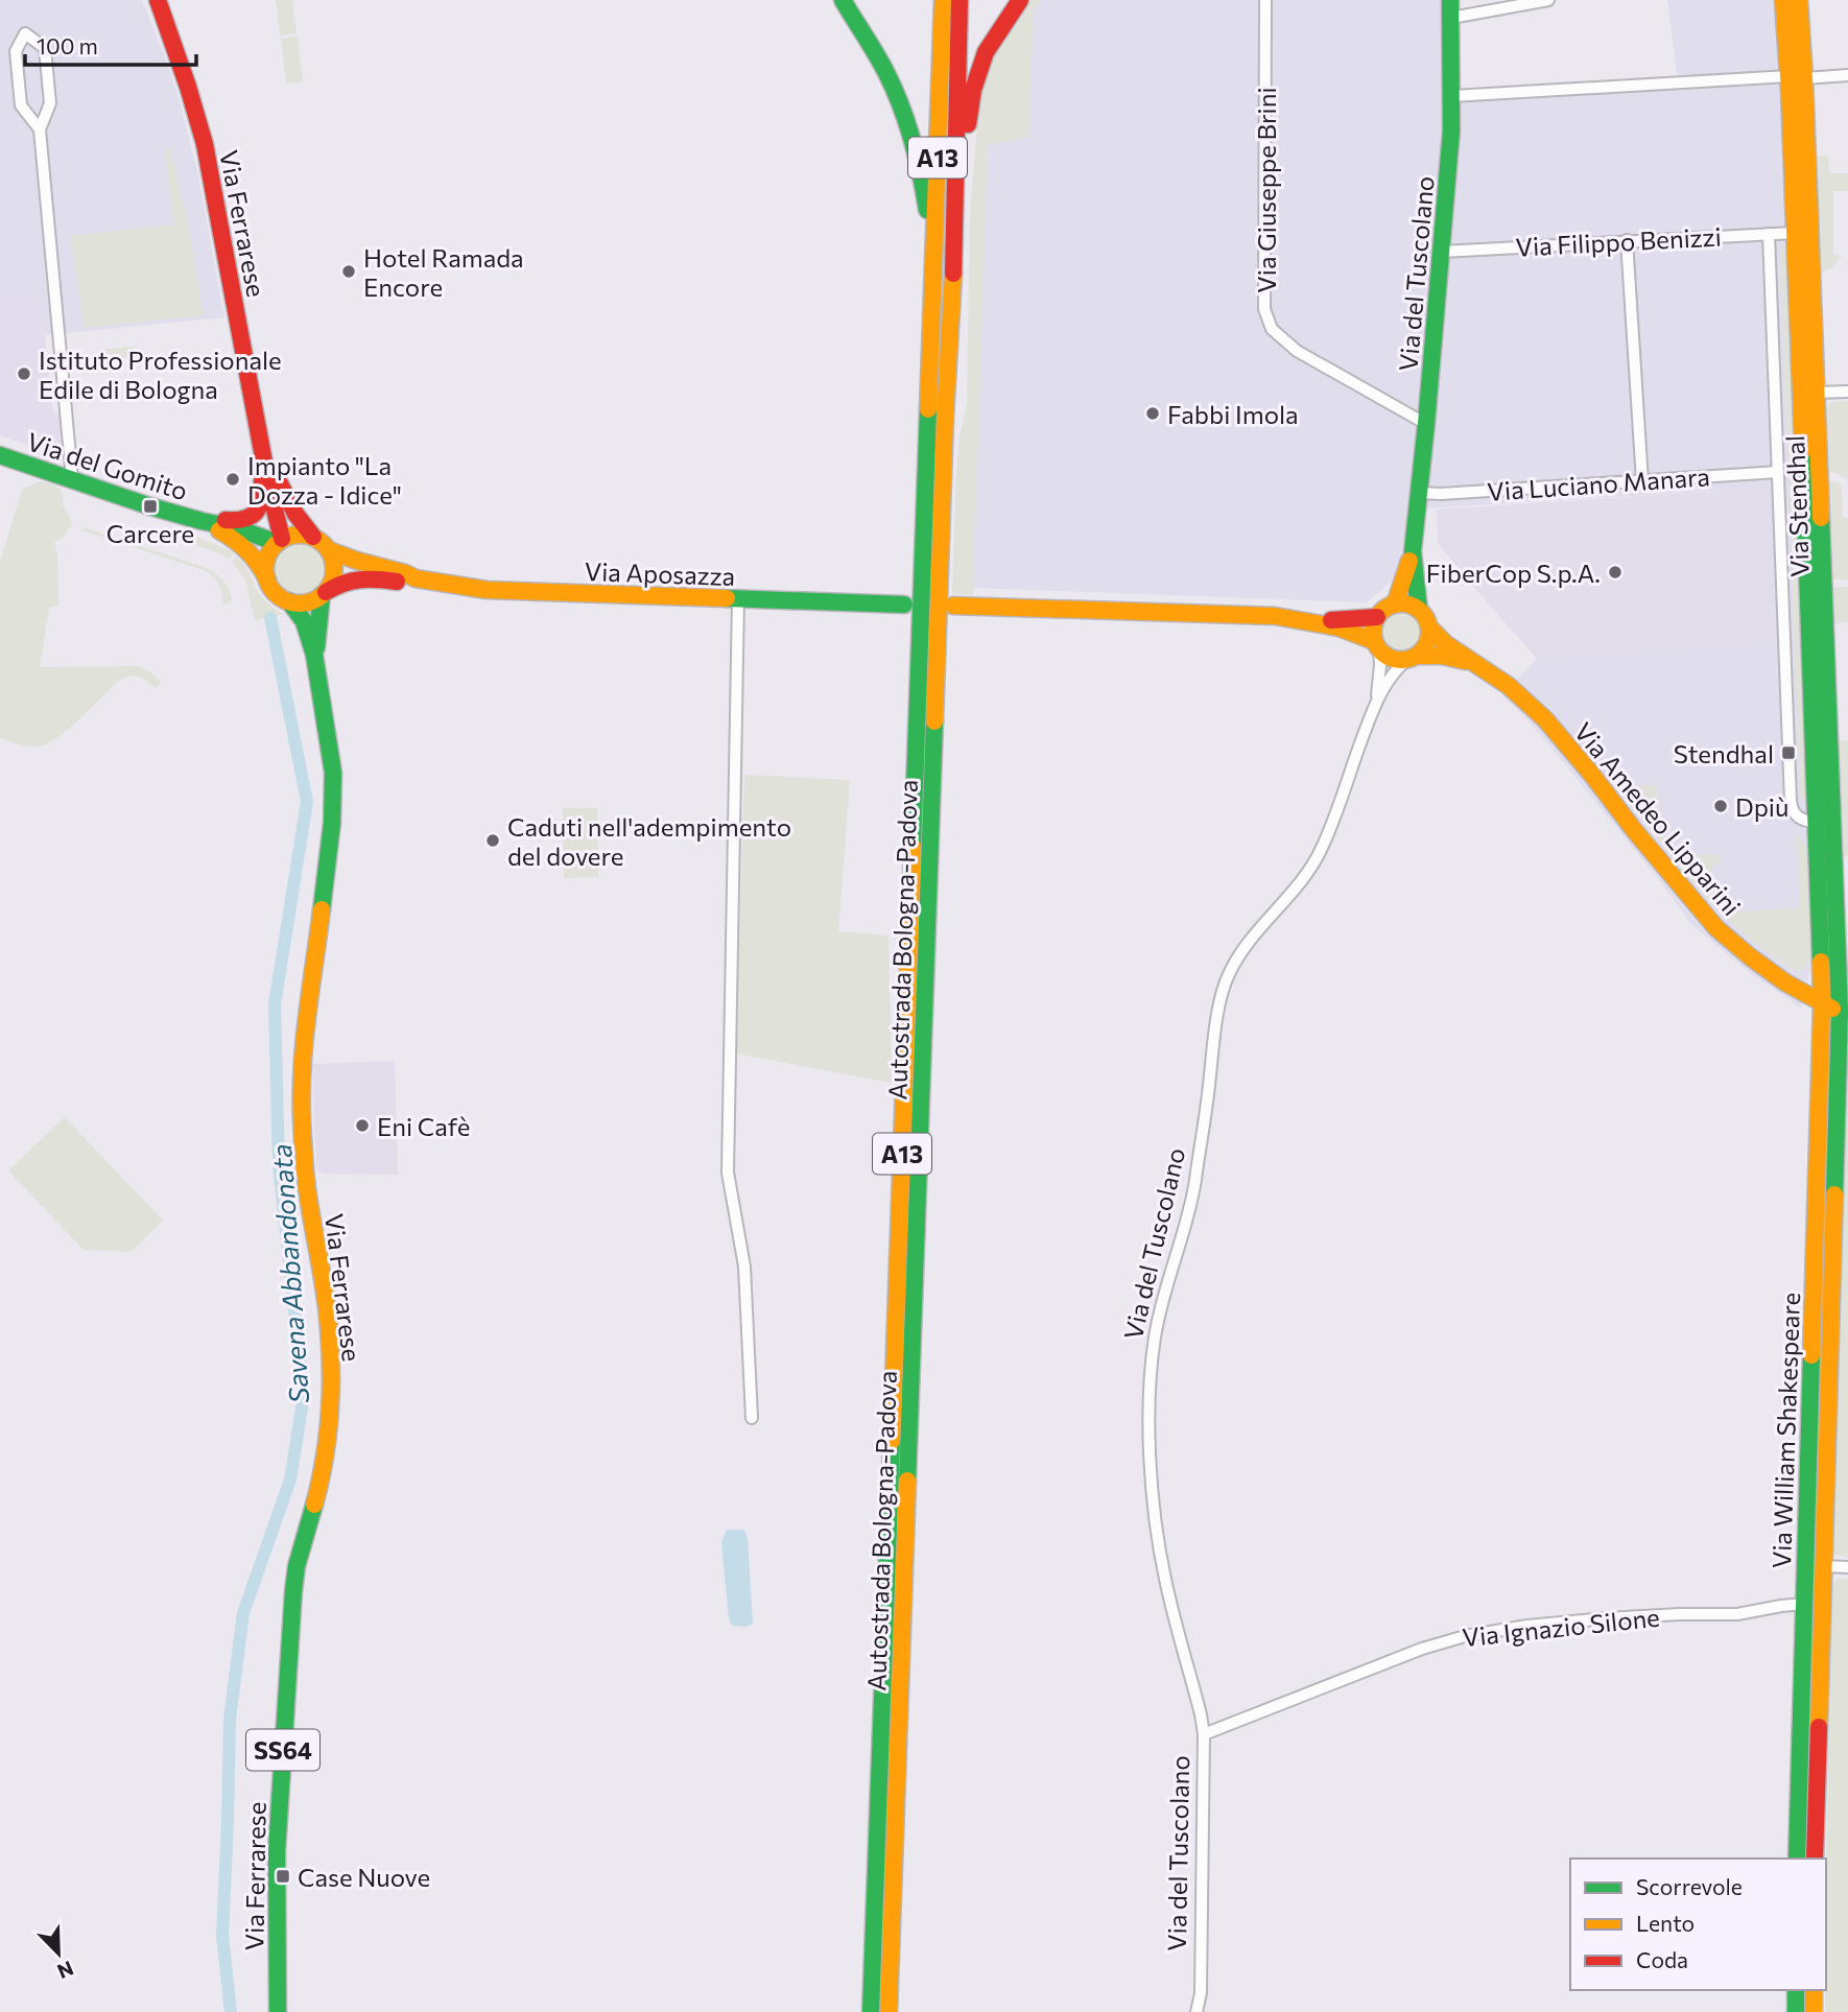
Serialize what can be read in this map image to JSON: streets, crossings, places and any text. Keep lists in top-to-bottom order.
{
  "streets": {
    "main road": [
      "A13",
      "Via Ferrarese",
      "Via del Tuscolano",
      "Via del Gomito",
      "Via Stendhal",
      "Via Aposazza",
      "Via Amedeo Lipparini",
      "Autostrada Bologna-Padova",
      "Via William Shakespeare",
      "SS64"
    ],
    "street": [
      "Via Giuseppe Brini",
      "Via Filippo Benizzi",
      "Via Luciano Manara",
      "Via Ignazio Silone"
    ]
  },
  "crossings": [
    ["Via Giuseppe Brini", "Via del Tuscolano"],
    ["Via Ferrarese", "Via del Gomito"],
    ["Via Ferrarese", "Via Aposazza"],
    ["Via Filippo Benizzi", "Via del Tuscolano"],
    ["Via Filippo Benizzi", "Via Stendhal"],
    ["Via del Tuscolano", "Via Luciano Manara"],
    ["Via del Tuscolano", "Via Amedeo Lipparini"],
    ["Via del Tuscolano", "Via Ignazio Silone"],
    ["Via del Gomito", "Via Aposazza"],
    ["Via Stendhal", "Via Amedeo Lipparini"],
    ["Via Stendhal", "Via William Shakespeare"],
    ["Via Amedeo Lipparini", "Via William Shakespeare"],
    ["Via William Shakespeare", "Via Ignazio Silone"]
  ],
  "water": ["Savena Abbandonata"],
  "places": {
    "other": [
      "Hotel Ramada Encore",
      "Istituto Professionale Edile di Bologna",
      "Fabbi Imola",
      "Impianto \"La Dozza - Idice\"",
      "FiberCop S.p.A.",
      "Dpiù",
      "Caduti nell'adempimento del dovere",
      "Eni Cafè"
    ],
    "transit": ["Carcere", "Stendhal", "Case Nuove"]
  },
  "legend": ["Scorrevole", "Lento", "Coda"],
  "scale_bar": "100 m",
  "north": "bottom right"
}
